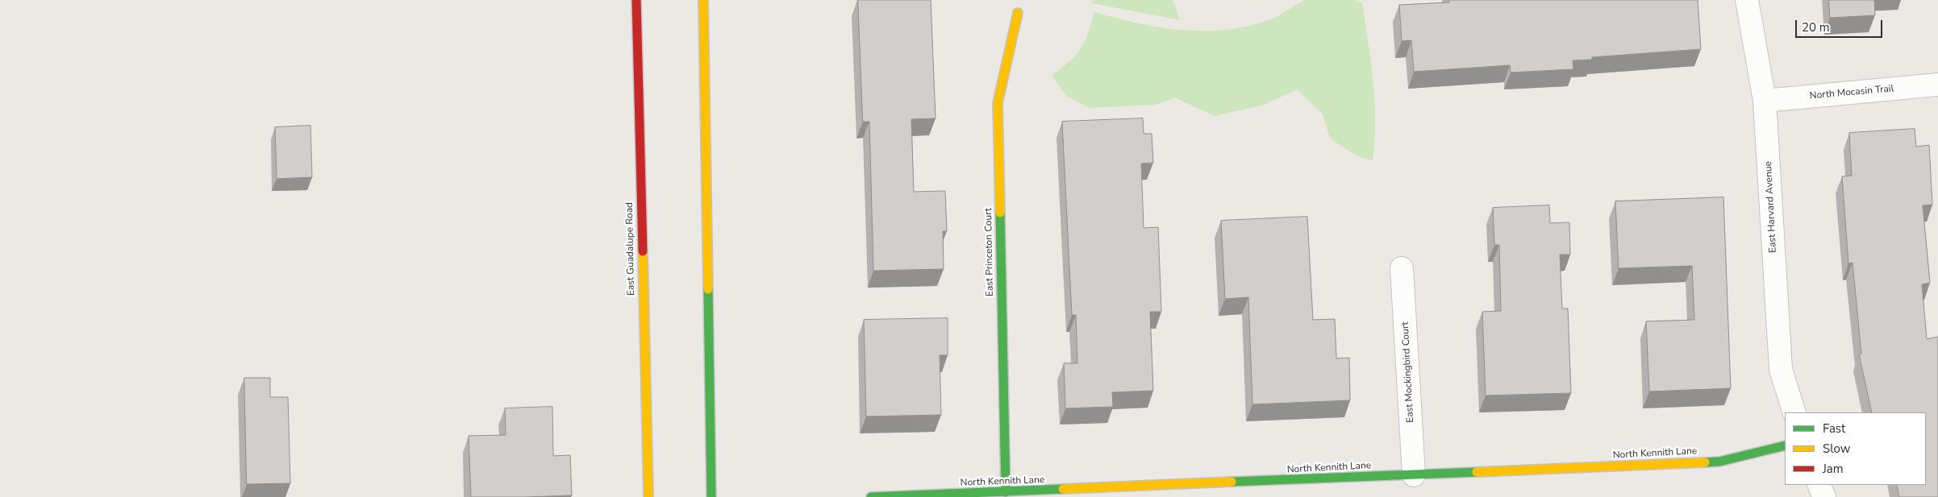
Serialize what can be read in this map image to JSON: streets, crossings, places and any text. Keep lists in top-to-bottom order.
{
  "streets": {
    "street": [
      "North Mocasin Trail",
      "East Harvard Avenue",
      "East Guadalupe Road",
      "East Princeton Court",
      "East Mockingbird Court",
      "North Kennith Lane"
    ]
  },
  "crossings": [
    ["North Mocasin Trail", "East Harvard Avenue"],
    ["East Princeton Court", "North Kennith Lane"],
    ["East Mockingbird Court", "North Kennith Lane"]
  ],
  "legend": ["Fast", "Slow", "Jam"],
  "scale_bar": "20 m"
}
